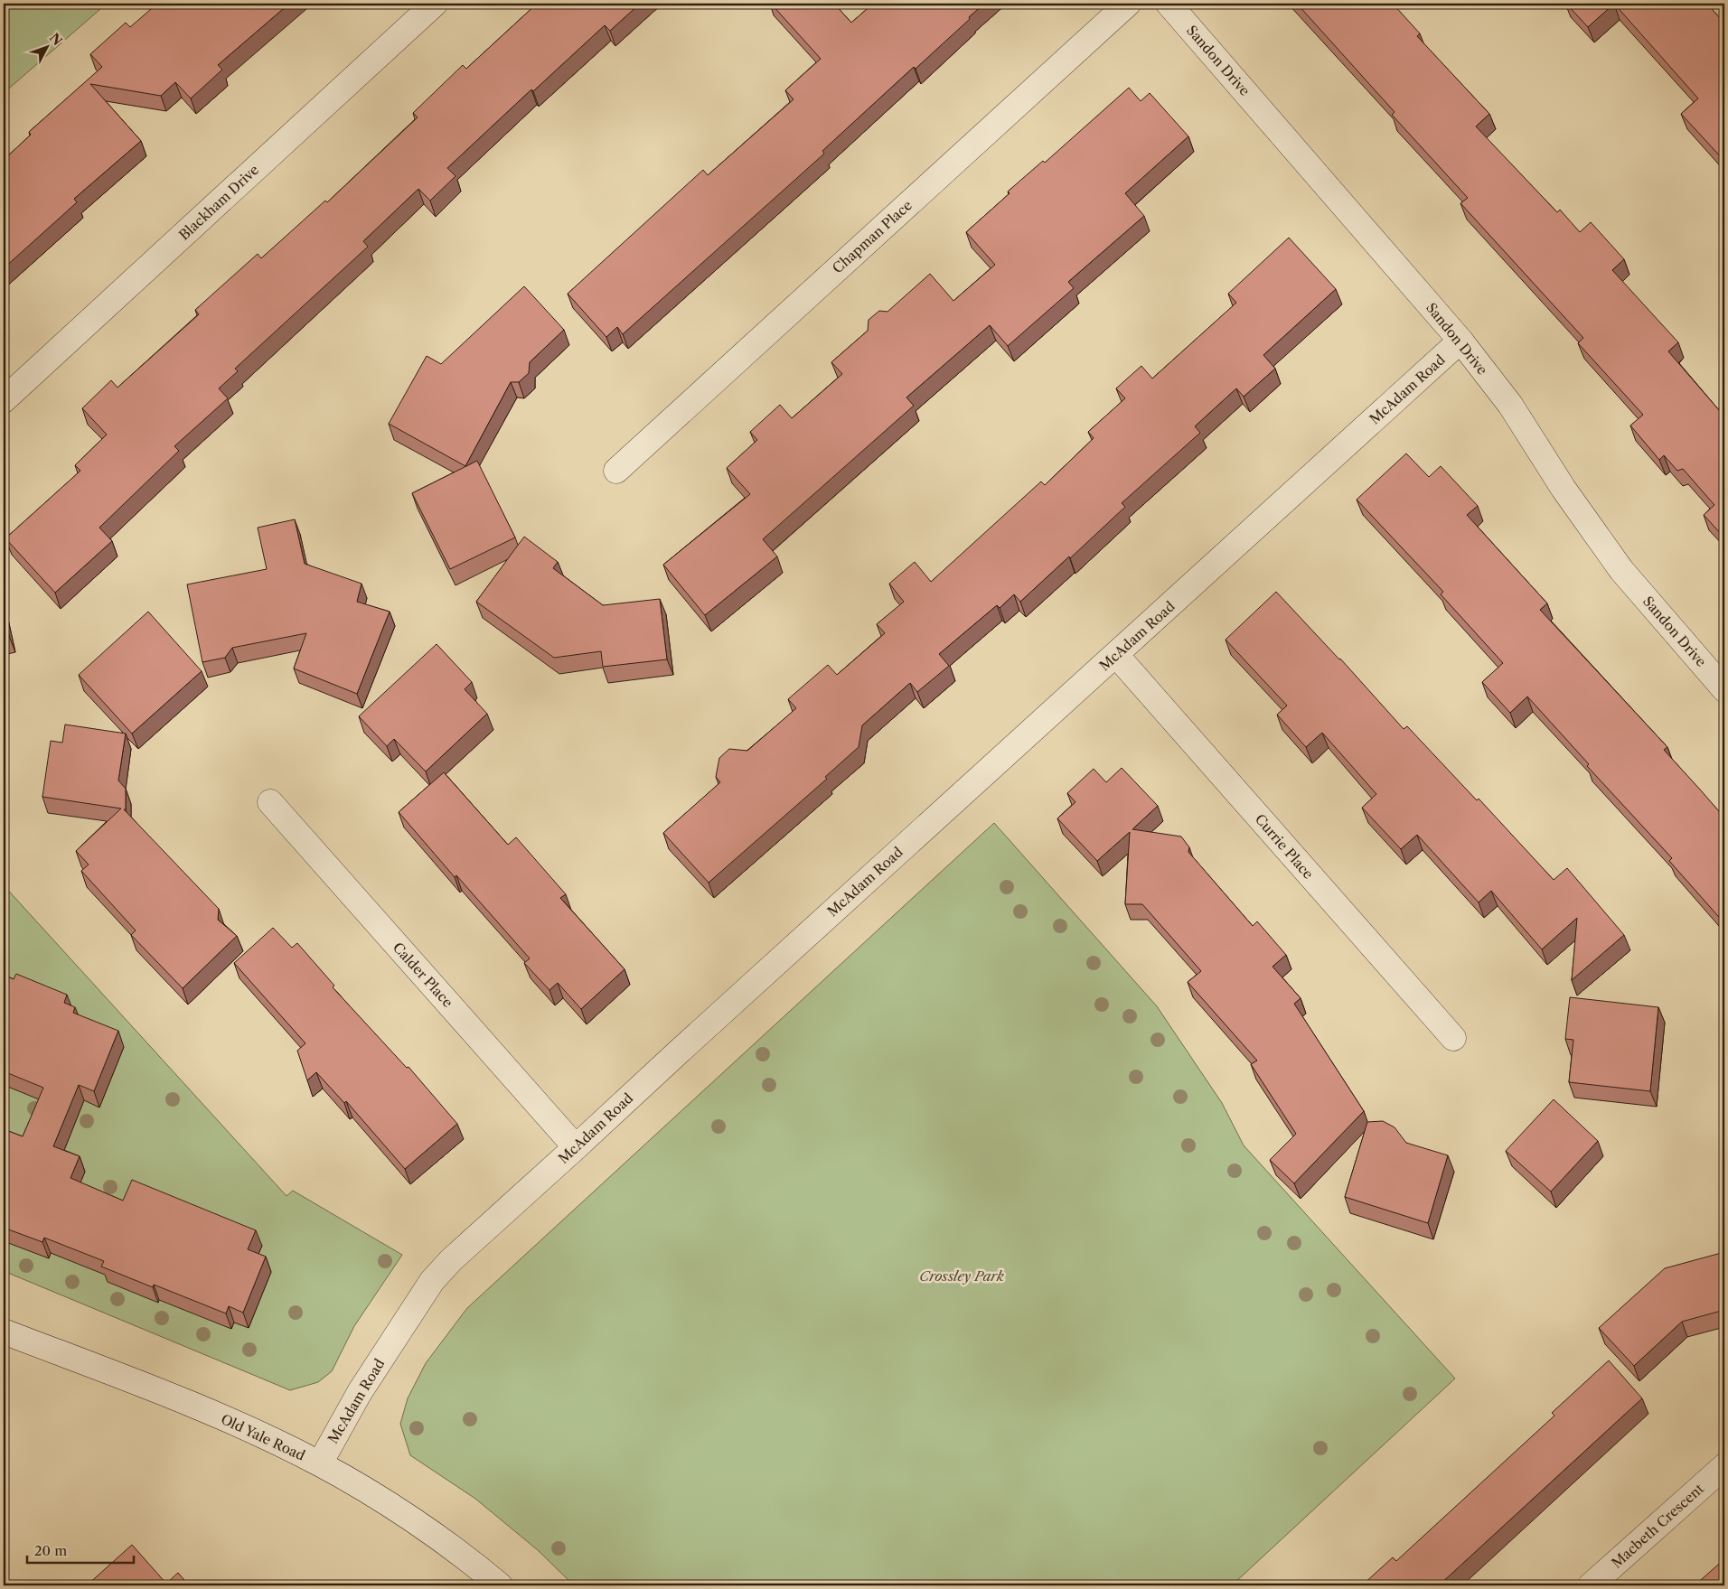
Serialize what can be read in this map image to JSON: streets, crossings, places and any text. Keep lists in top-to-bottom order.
{
  "streets": {
    "street": [
      "Sandon Drive",
      "Blackham Drive",
      "Chapman Place",
      "McAdam Road",
      "Currie Place",
      "Calder Place",
      "Old Yale Road",
      "Macbeth Crescent"
    ]
  },
  "crossings": [
    ["Sandon Drive", "McAdam Road"],
    ["McAdam Road", "Currie Place"],
    ["McAdam Road", "Calder Place"],
    ["McAdam Road", "Old Yale Road"]
  ],
  "parks": ["Crossley Park"],
  "scale_bar": "20 m",
  "north": "top right"
}
